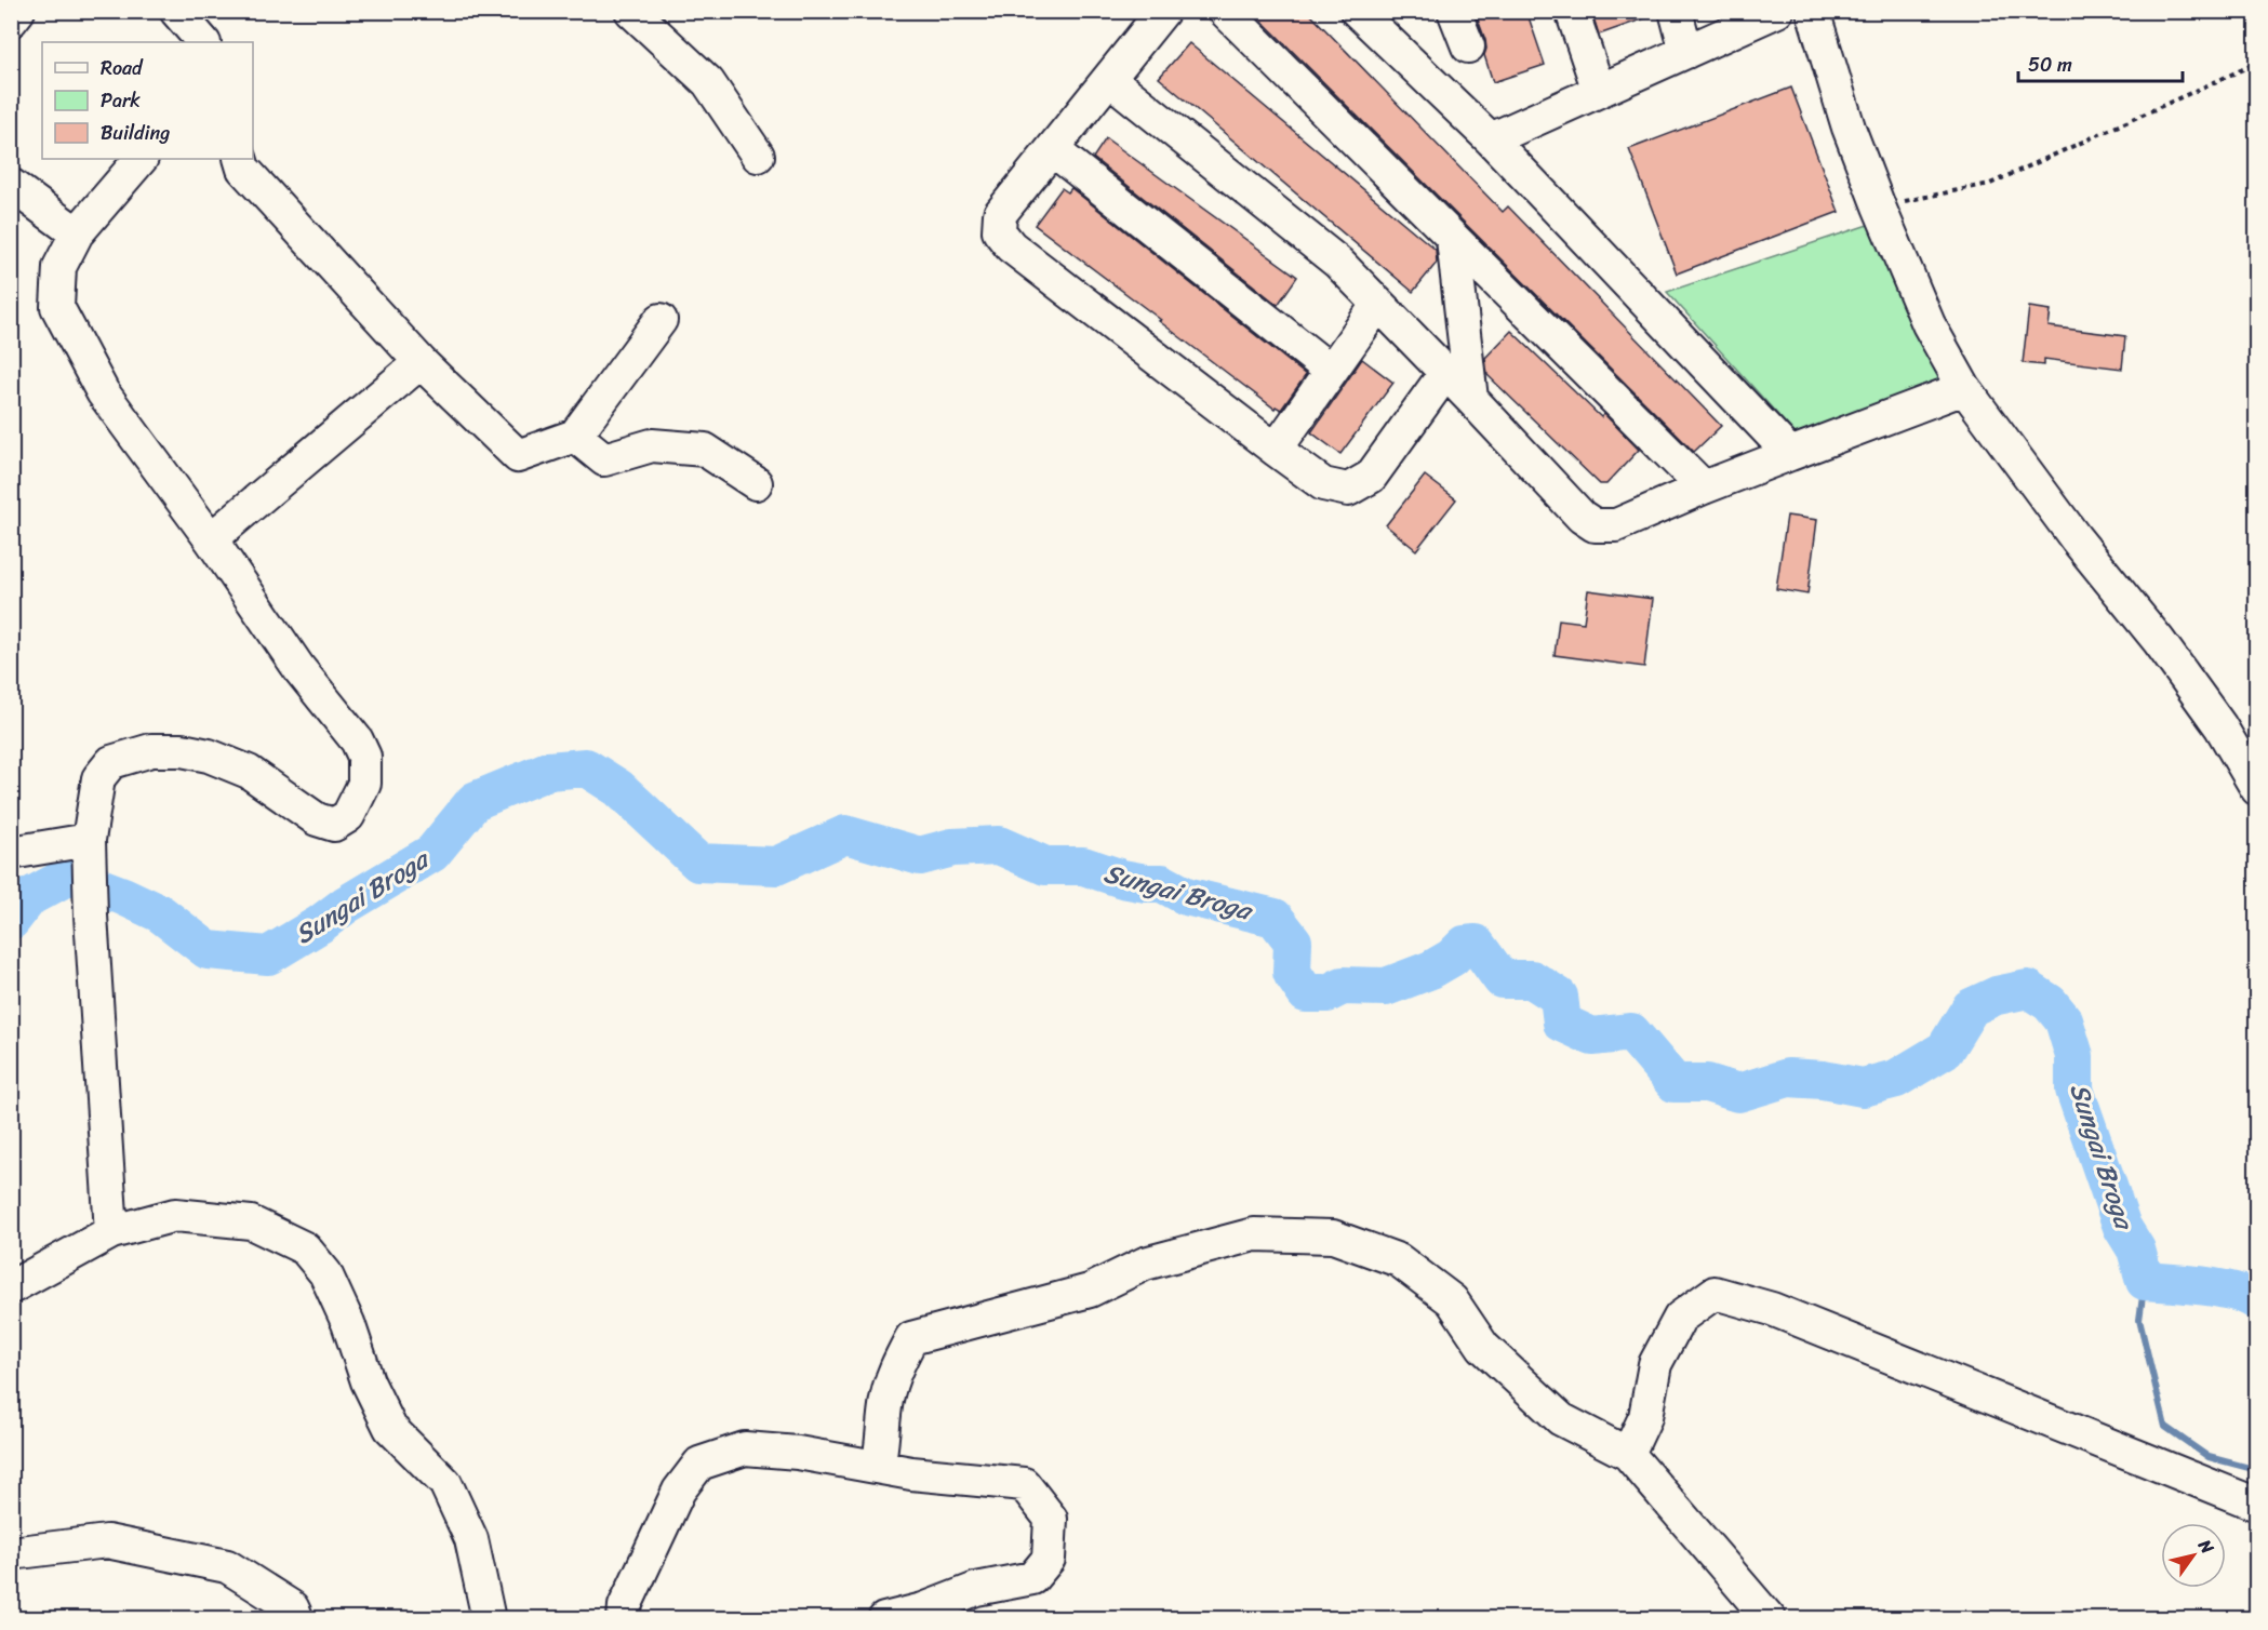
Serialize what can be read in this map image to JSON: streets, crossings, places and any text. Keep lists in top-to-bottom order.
{
  "water": ["Sungai Broga"],
  "legend": ["Road", "Park", "Building"],
  "scale_bar": "50 m",
  "north": "top right"
}
